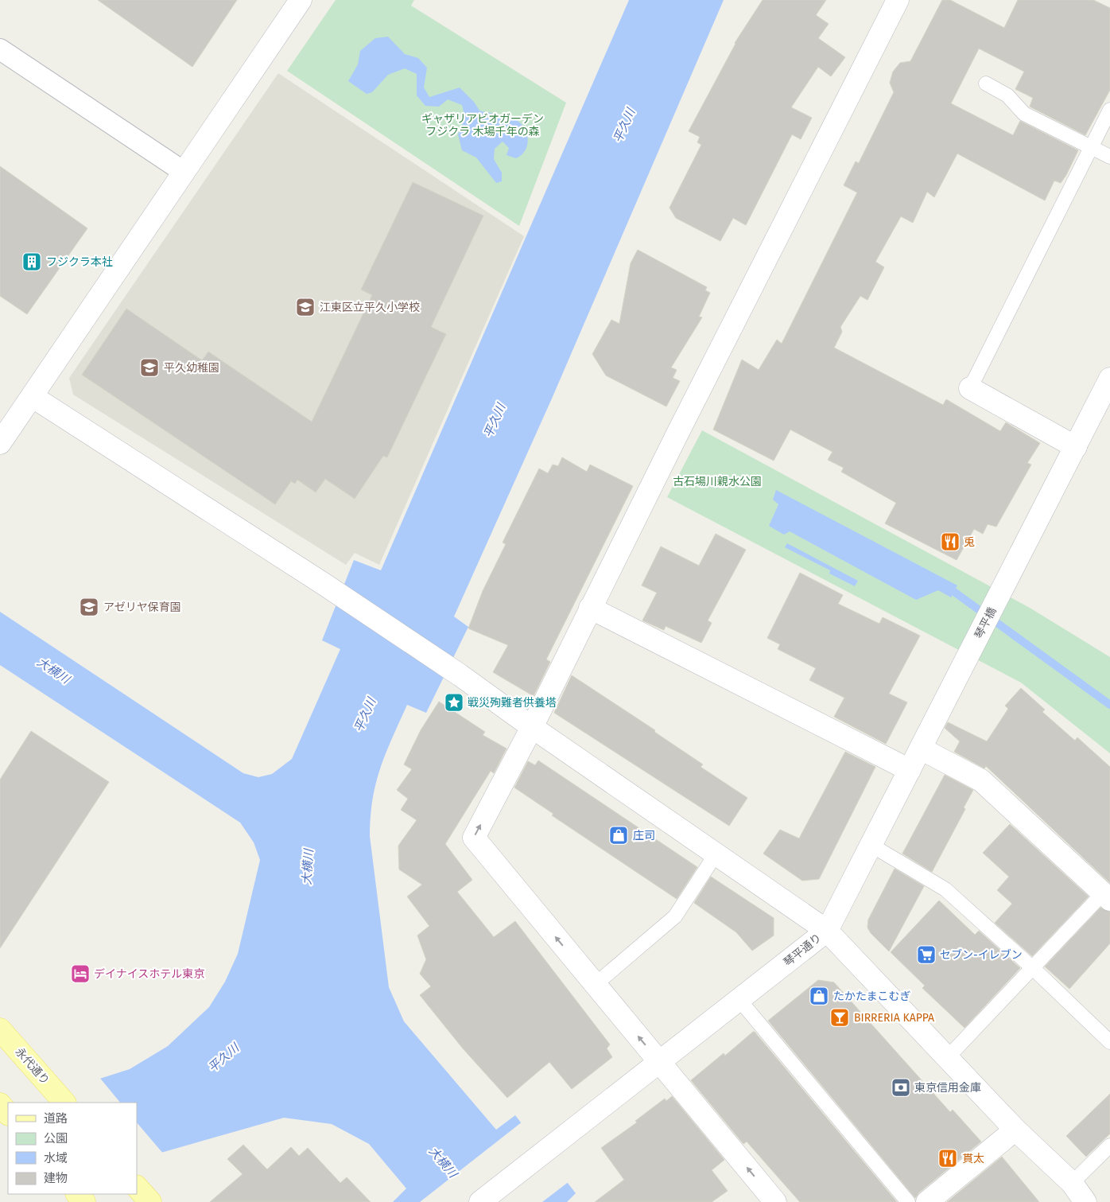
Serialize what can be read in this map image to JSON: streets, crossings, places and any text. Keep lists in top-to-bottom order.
{
  "streets": {
    "main road": ["永代通り"],
    "street": ["琴平橋", "琴平通り"]
  },
  "crossings": [
    ["琴平橋", "琴平通り"]
  ],
  "water": ["平久川", "大横川"],
  "parks": ["ギャザリアビオガーデン フジクラ 木場千年の森", "古石場川親水公園"],
  "places": {
    "building": ["フジクラ本社"],
    "school or university": ["江東区立平久小学校", "平久幼稚園", "アゼリヤ保育園"],
    "restaurant": ["兎", "貫太"],
    "place": ["戦災殉難者供養塔"],
    "shop": ["庄司", "たかたまこむぎ"],
    "supermarket": ["セブン-イレブン"],
    "hotel": ["デイナイスホテル東京"],
    "bar": ["BIRRERIA KAPPA"],
    "bank": ["東京信用金庫"]
  },
  "legend": [
    "道路",
    "公園",
    "水域",
    "建物"
  ]
}
